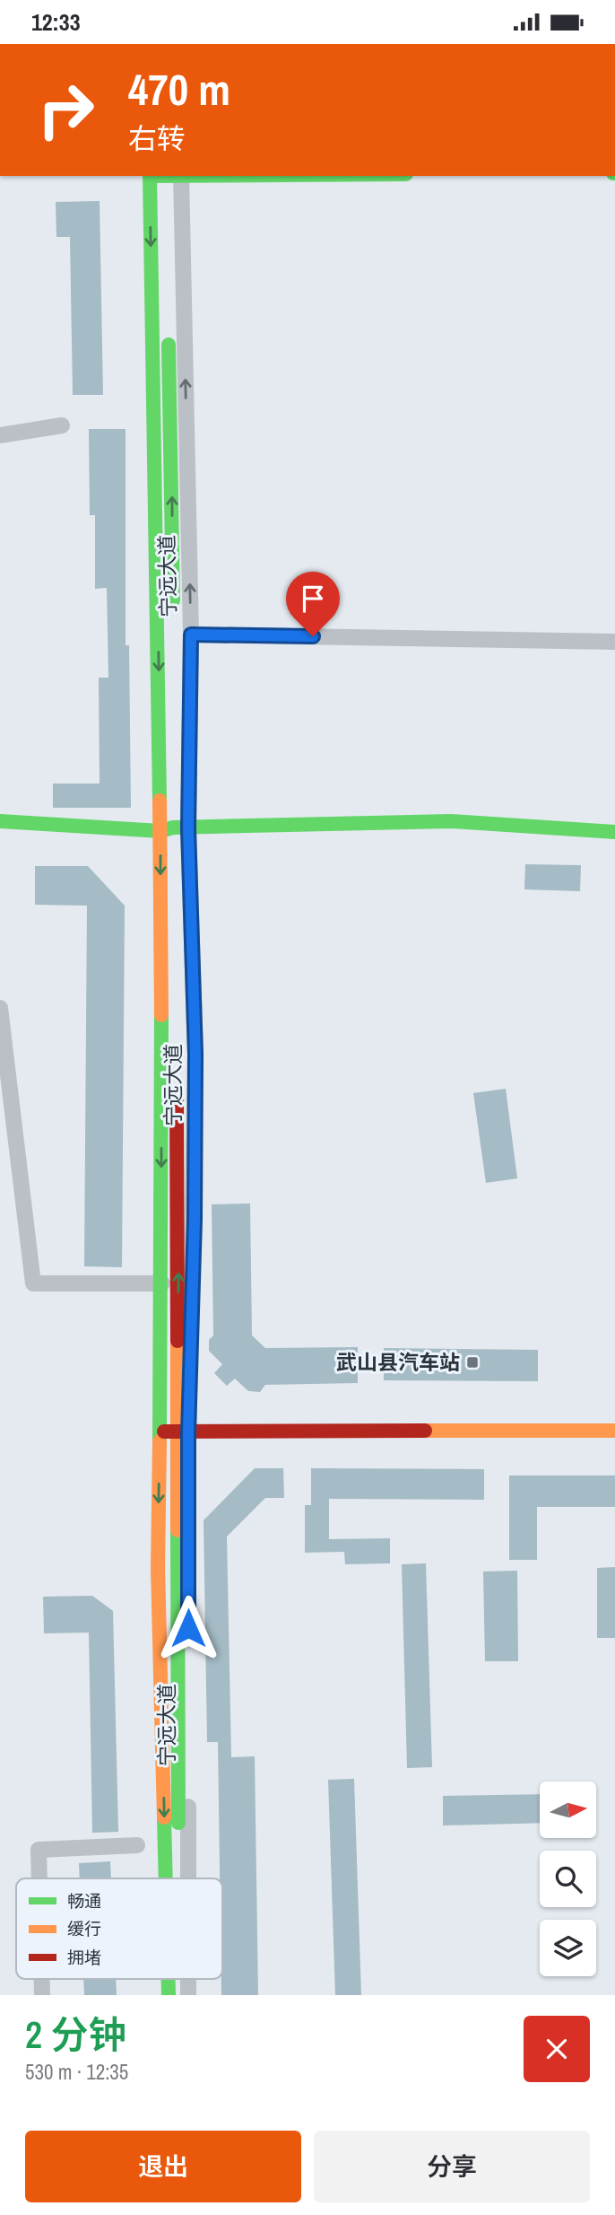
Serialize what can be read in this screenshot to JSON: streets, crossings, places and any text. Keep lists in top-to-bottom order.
{
  "streets": {
    "main road": ["宁远大道"]
  },
  "places": {
    "transit": ["武山县汽车站"]
  },
  "legend": ["畅通", "缓行", "拥堵"],
  "north": "right",
  "page": {
    "status": "12:33",
    "turn": ["470 m", "右转"],
    "heading": ["2 分钟", "530 m · 12:35"],
    "buttons": ["退出", "分享"]
  }
}
